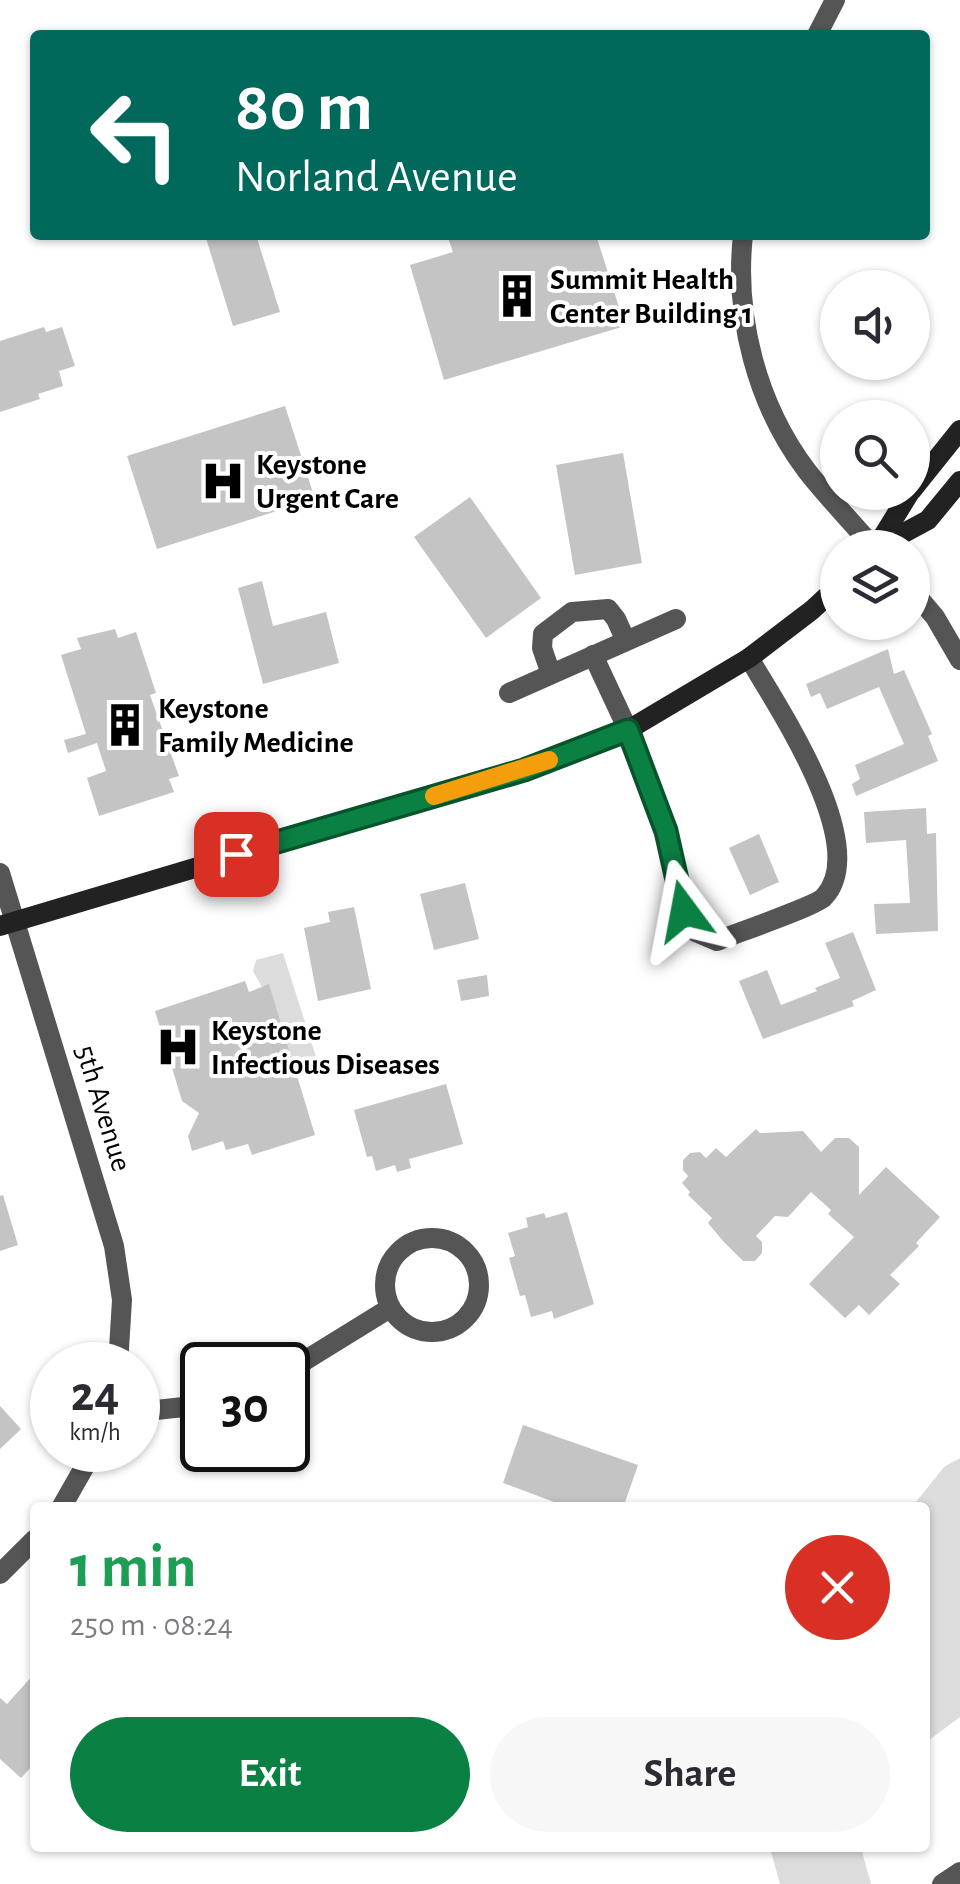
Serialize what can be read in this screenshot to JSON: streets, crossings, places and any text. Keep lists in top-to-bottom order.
{
  "streets": {
    "street": ["5th Avenue"]
  },
  "places": {
    "building": ["Summit Health Center Building 1", "Keystone Family Medicine"],
    "hospital": ["Keystone Urgent Care", "Keystone Infectious Diseases"]
  },
  "page": {
    "turn": ["80 m", "Norland Avenue"],
    "speed": "24 km/h",
    "limit": "30",
    "heading": ["1 min", "250 m · 08:24"],
    "buttons": ["Exit", "Share"]
  }
}
